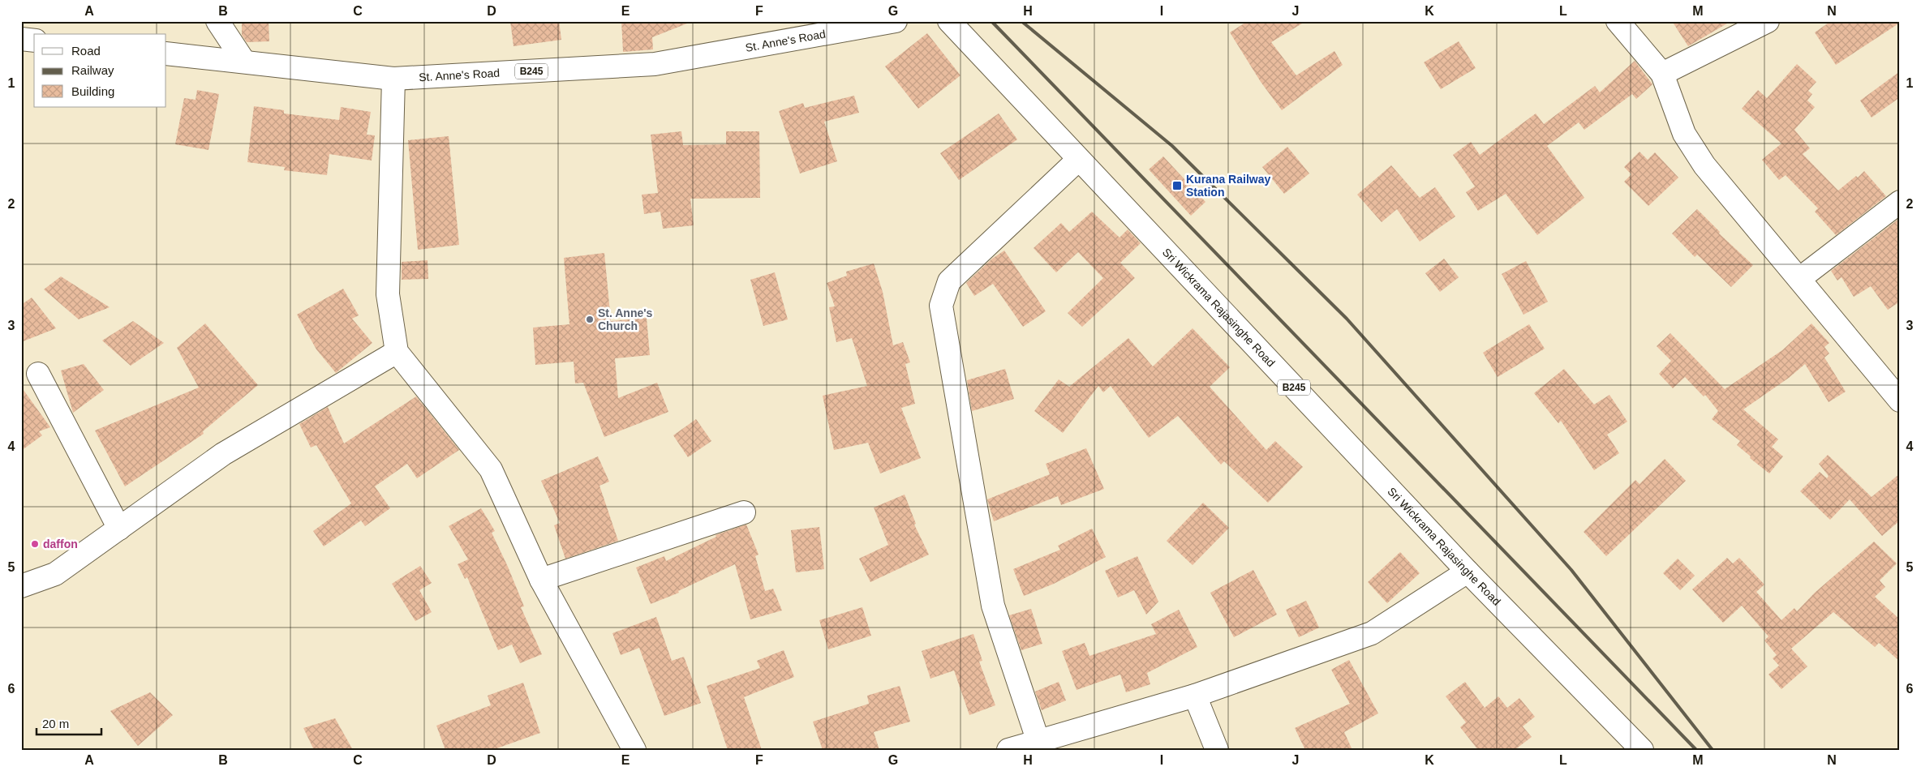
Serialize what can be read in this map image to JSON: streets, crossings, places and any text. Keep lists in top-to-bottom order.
{
  "streets": {
    "street": ["St. Anne's Road", "B245", "Sri Wickrama Rajasinghe Road"]
  },
  "places": {
    "transit": ["Kurana Railway Station"],
    "other": ["St. Anne's Church", "daffon"]
  },
  "legend": ["Road", "Railway", "Building"],
  "scale_bar": "20 m",
  "grid": {
    "columns": [
      "A",
      "B",
      "C",
      "D",
      "E",
      "F",
      "G",
      "H",
      "I",
      "J",
      "K",
      "L",
      "M",
      "N"
    ],
    "rows": [
      "1",
      "2",
      "3",
      "4",
      "5",
      "6"
    ]
  }
}
